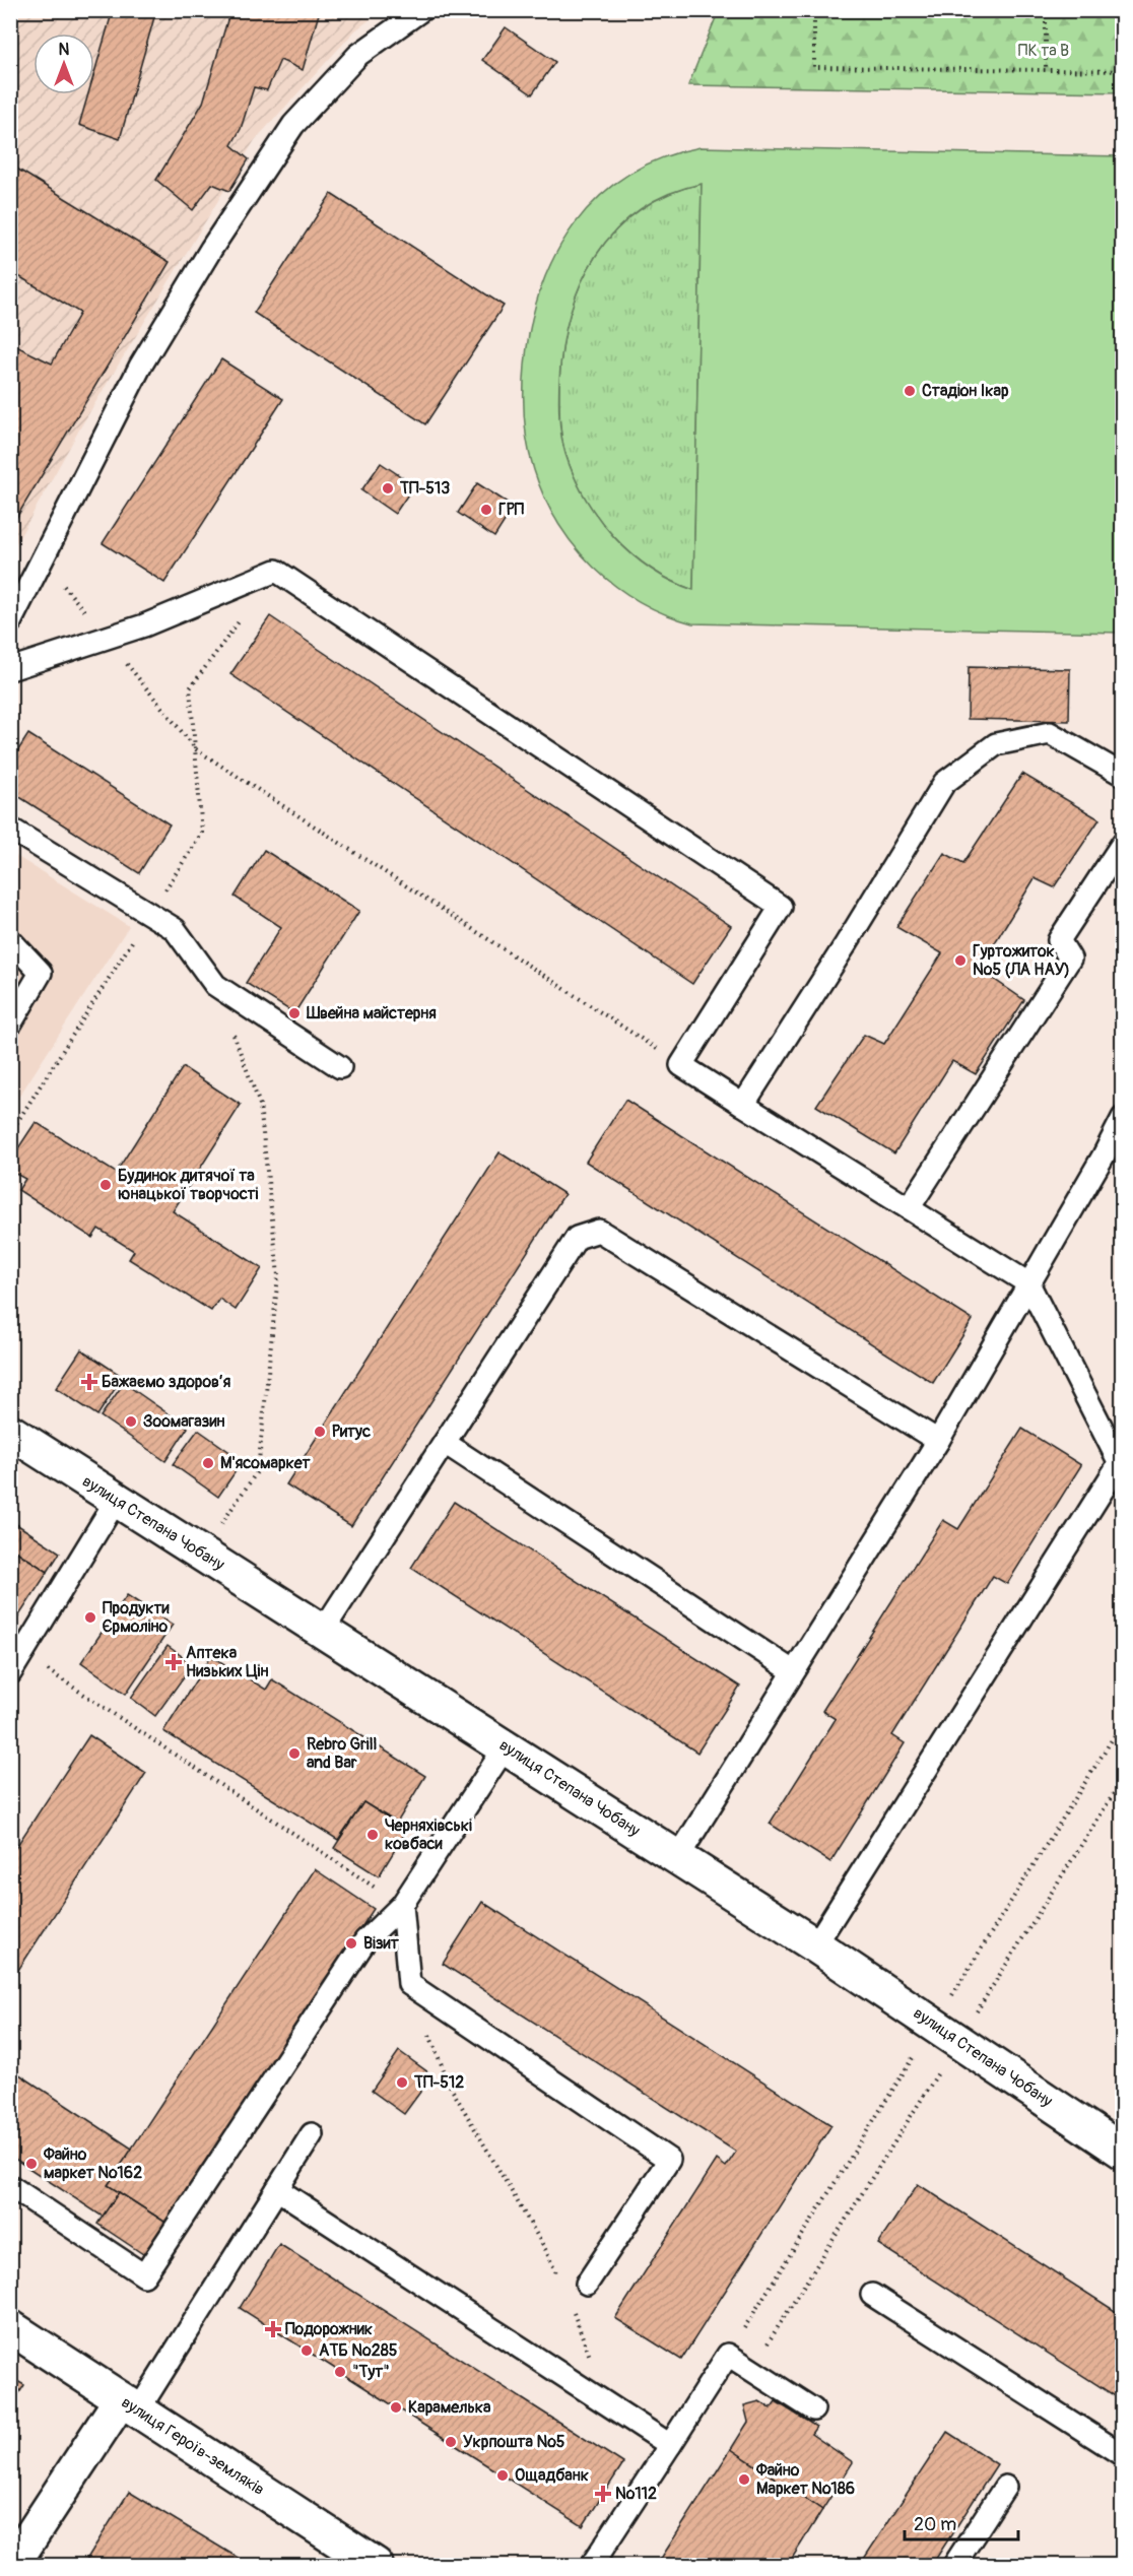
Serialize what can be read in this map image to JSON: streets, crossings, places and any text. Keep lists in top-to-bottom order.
{
  "streets": {
    "street": ["вулиця Степана Чобану", "вулиця Героїв-земляків"]
  },
  "parks": ["ПК та В"],
  "places": {
    "other": [
      "Стадіон Ікар",
      "ТП-513",
      "ГРП",
      "Гуртожиток №5 (ЛА НАУ)",
      "Швейна майстерня",
      "Будинок дитячої та юнацької творчості",
      "Зоомагазин",
      "Ритус",
      "М'ясомаркет",
      "Продукти Єрмоліно",
      "Rebro Grill and Bar",
      "Черняхівські ковбаси",
      "Візит",
      "ТП-512",
      "Файно маркет №162",
      "АТБ №285",
      "\"Тут\"",
      "Карамелька",
      "Укрпошта №5",
      "Ощадбанк",
      "Файно Маркет №186"
    ],
    "health": [
      "Бажаємо здоров’я",
      "Аптека Низьких Цін",
      "Подорожник",
      "№112"
    ]
  },
  "scale_bar": "20 m",
  "north": "top"
}
